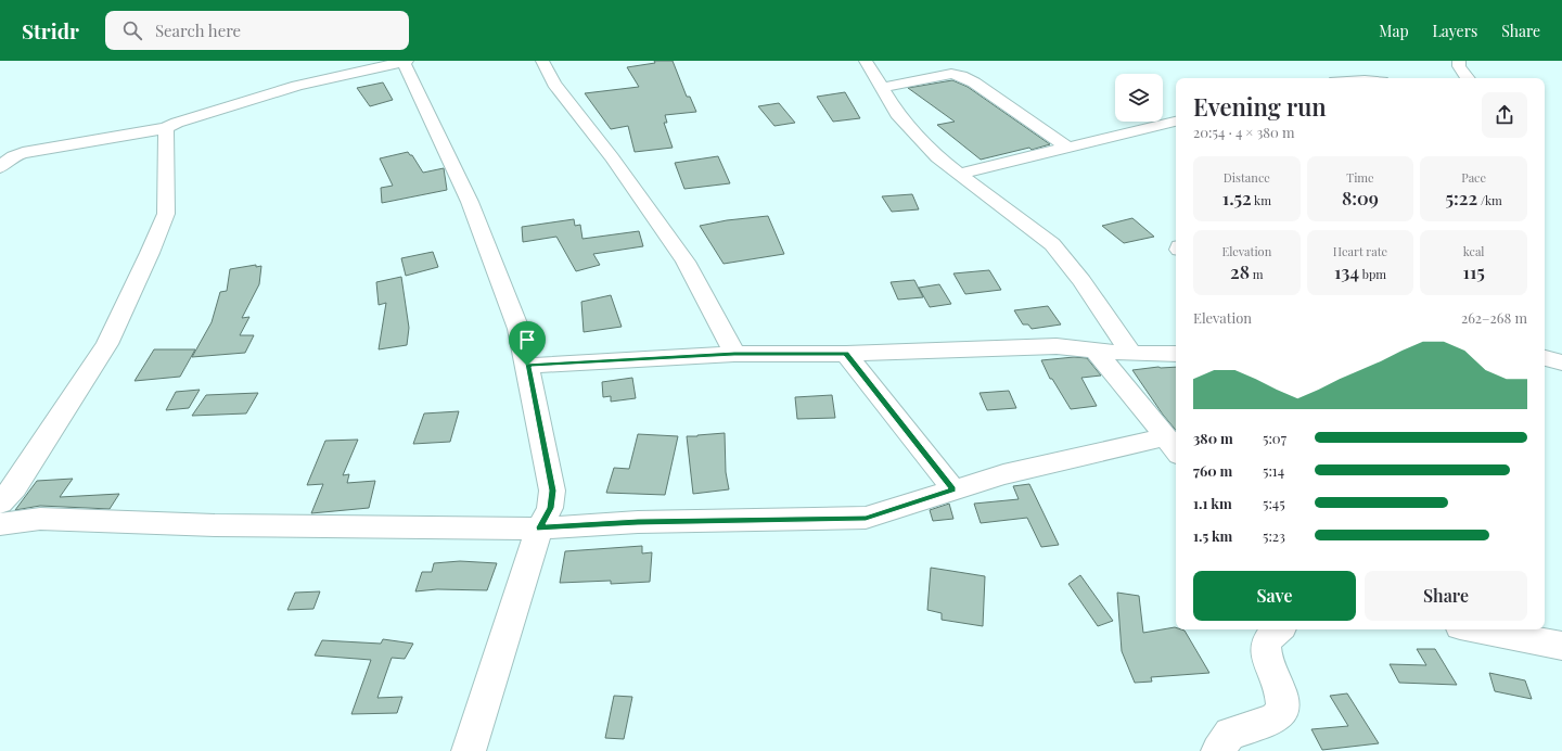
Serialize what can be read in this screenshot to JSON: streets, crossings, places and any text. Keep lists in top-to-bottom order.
{
  "page": {
    "header": "Stridr",
    "search": "Search here",
    "nav": ["Map", "Layers", "Share"],
    "heading": ["Evening run", "20:54 · 4 × 380 m"],
    "stats": [
      ["Distance", "1.52 km"],
      ["Time", "8:09"],
      ["Pace", "5:22 /km"],
      ["Elevation", "28 m"],
      ["Heart rate", "134 bpm"],
      ["kcal", "115"]
    ],
    "chart": ["Elevation", "262–268 m"],
    "list": [
      {
        "name": "380 m",
        "note": "5:07"
      },
      {
        "name": "760 m",
        "note": "5:14"
      },
      {
        "name": "1.1 km",
        "note": "5:45"
      },
      {
        "name": "1.5 km",
        "note": "5:23"
      }
    ],
    "buttons": ["Save", "Share"]
  }
}
